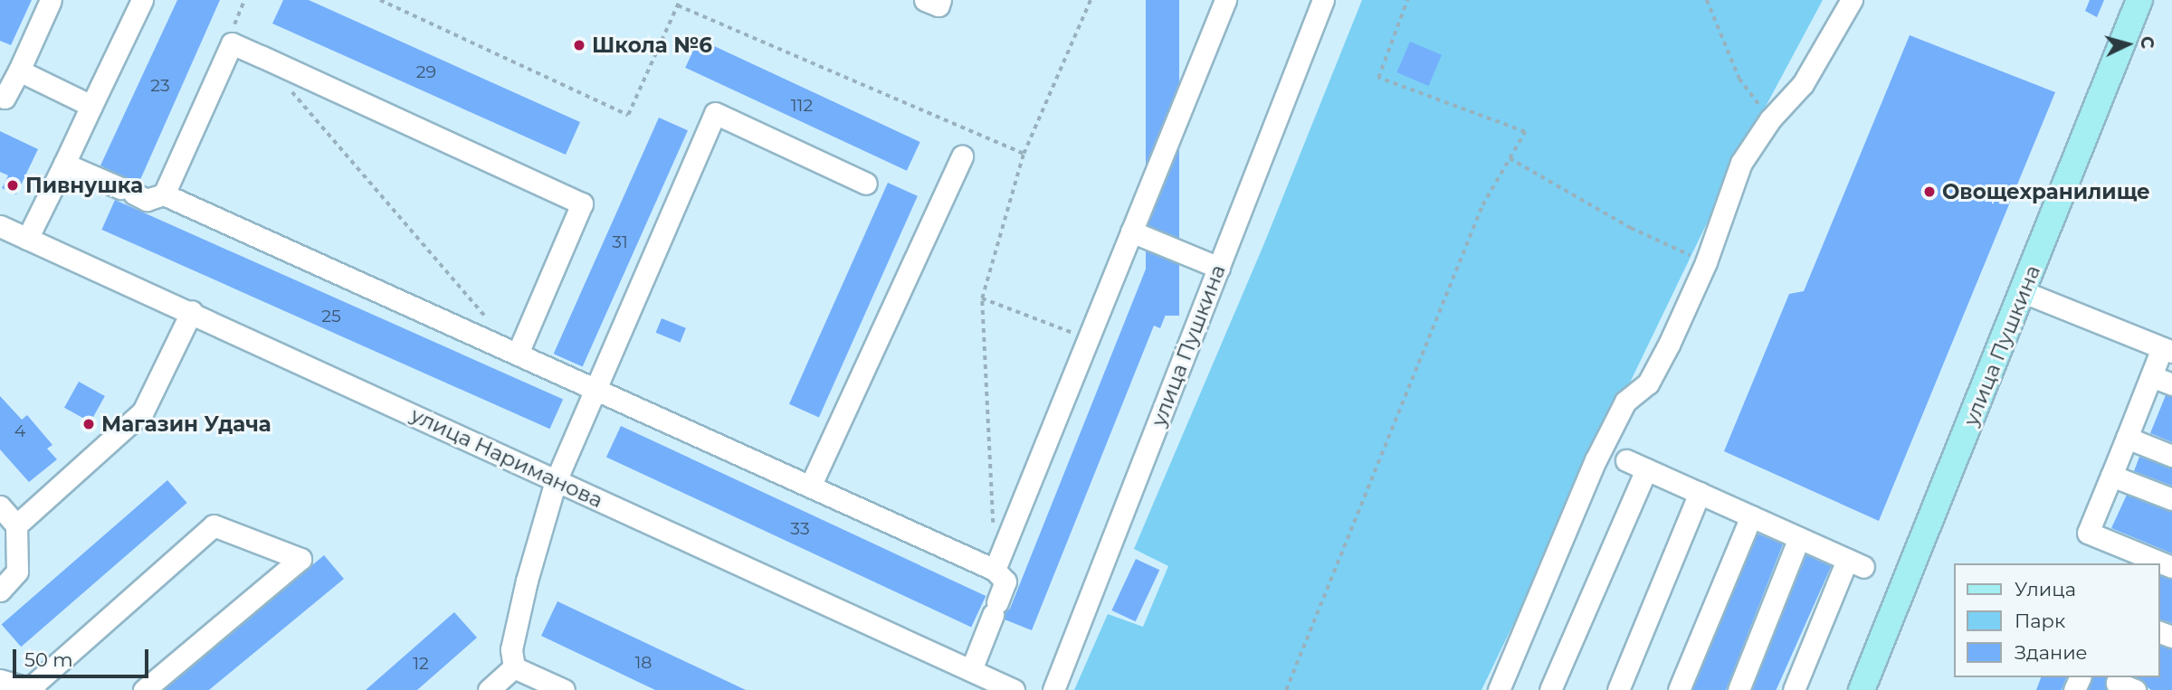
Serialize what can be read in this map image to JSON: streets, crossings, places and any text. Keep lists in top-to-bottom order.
{
  "streets": {
    "main road": ["улица Пушкина"],
    "street": ["улица Нариманова"]
  },
  "places": [
    "Школа №6",
    "Пивнушка",
    "Овощехранилище",
    "Магазин Удача"
  ],
  "house_numbers": [
    "29",
    "23",
    "112",
    "31",
    "25",
    "4",
    "33",
    "18",
    "12"
  ],
  "legend": ["Улица", "Парк", "Здание"],
  "scale_bar": "50 m",
  "north": "right"
}
